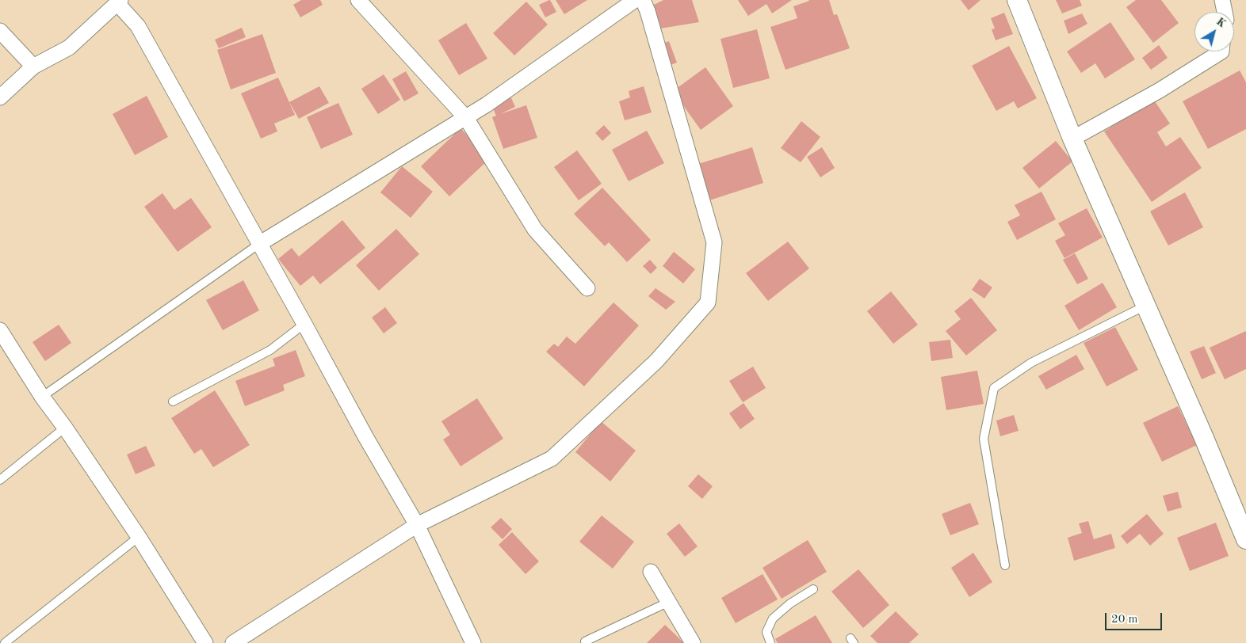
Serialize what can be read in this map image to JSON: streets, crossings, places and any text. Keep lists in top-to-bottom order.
{
  "scale_bar": "20 m",
  "north": "top right"
}
